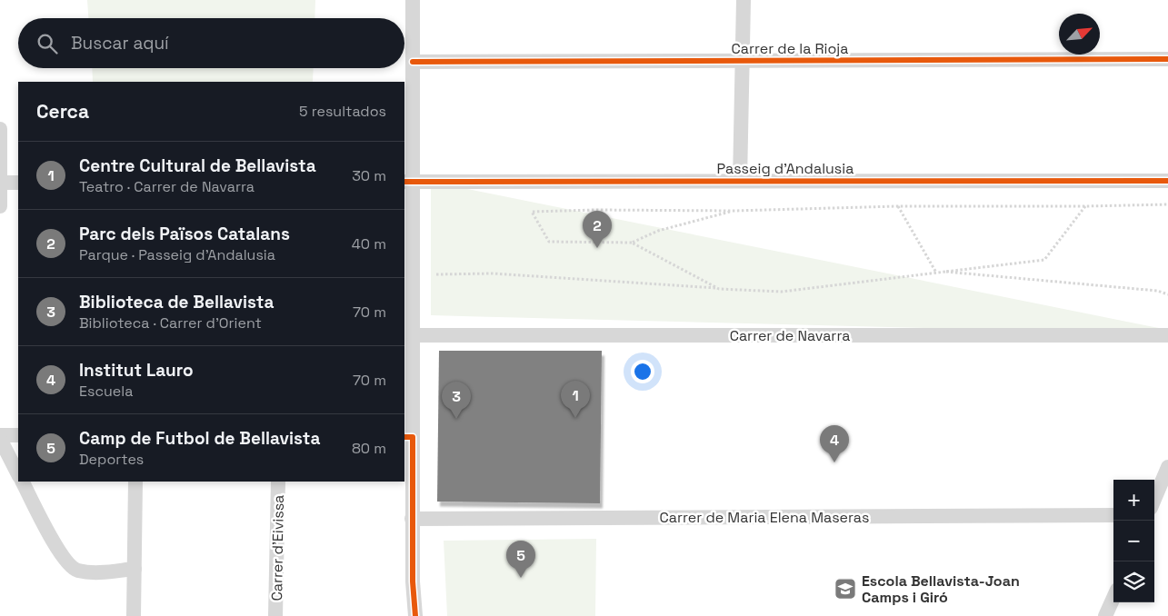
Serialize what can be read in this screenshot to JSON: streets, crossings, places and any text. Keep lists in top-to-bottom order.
{
  "streets": {
    "street": [
      "Carrer de la Rioja",
      "Passeig d'Andalusia",
      "Carrer de Navarra",
      "Carrer de Maria Elena Maseras",
      "Carrer d'Eivissa"
    ]
  },
  "places": {
    "school or university": ["Escola Bellavista-Joan Camps i Giró"]
  },
  "north": "top right",
  "page": {
    "search": "Buscar aquí",
    "heading": ["Cerca", "5 resultados"],
    "list": [
      {
        "mark": "1",
        "name": "Centre Cultural de Bellavista",
        "note": "Teatro · Carrer de Navarra",
        "value": "30 m"
      },
      {
        "mark": "2",
        "name": "Parc dels Països Catalans",
        "note": "Parque · Passeig d'Andalusia",
        "value": "40 m"
      },
      {
        "mark": "3",
        "name": "Biblioteca de Bellavista",
        "note": "Biblioteca · Carrer d'Orient",
        "value": "70 m"
      },
      {
        "mark": "4",
        "name": "Institut Lauro",
        "note": "Escuela",
        "value": "70 m"
      },
      {
        "mark": "5",
        "name": "Camp de Futbol de Bellavista",
        "note": "Deportes",
        "value": "80 m"
      }
    ],
    "pins": [
      "2",
      "1",
      "3",
      "4",
      "5"
    ],
    "map_buttons": ["+", "−"]
  }
}
